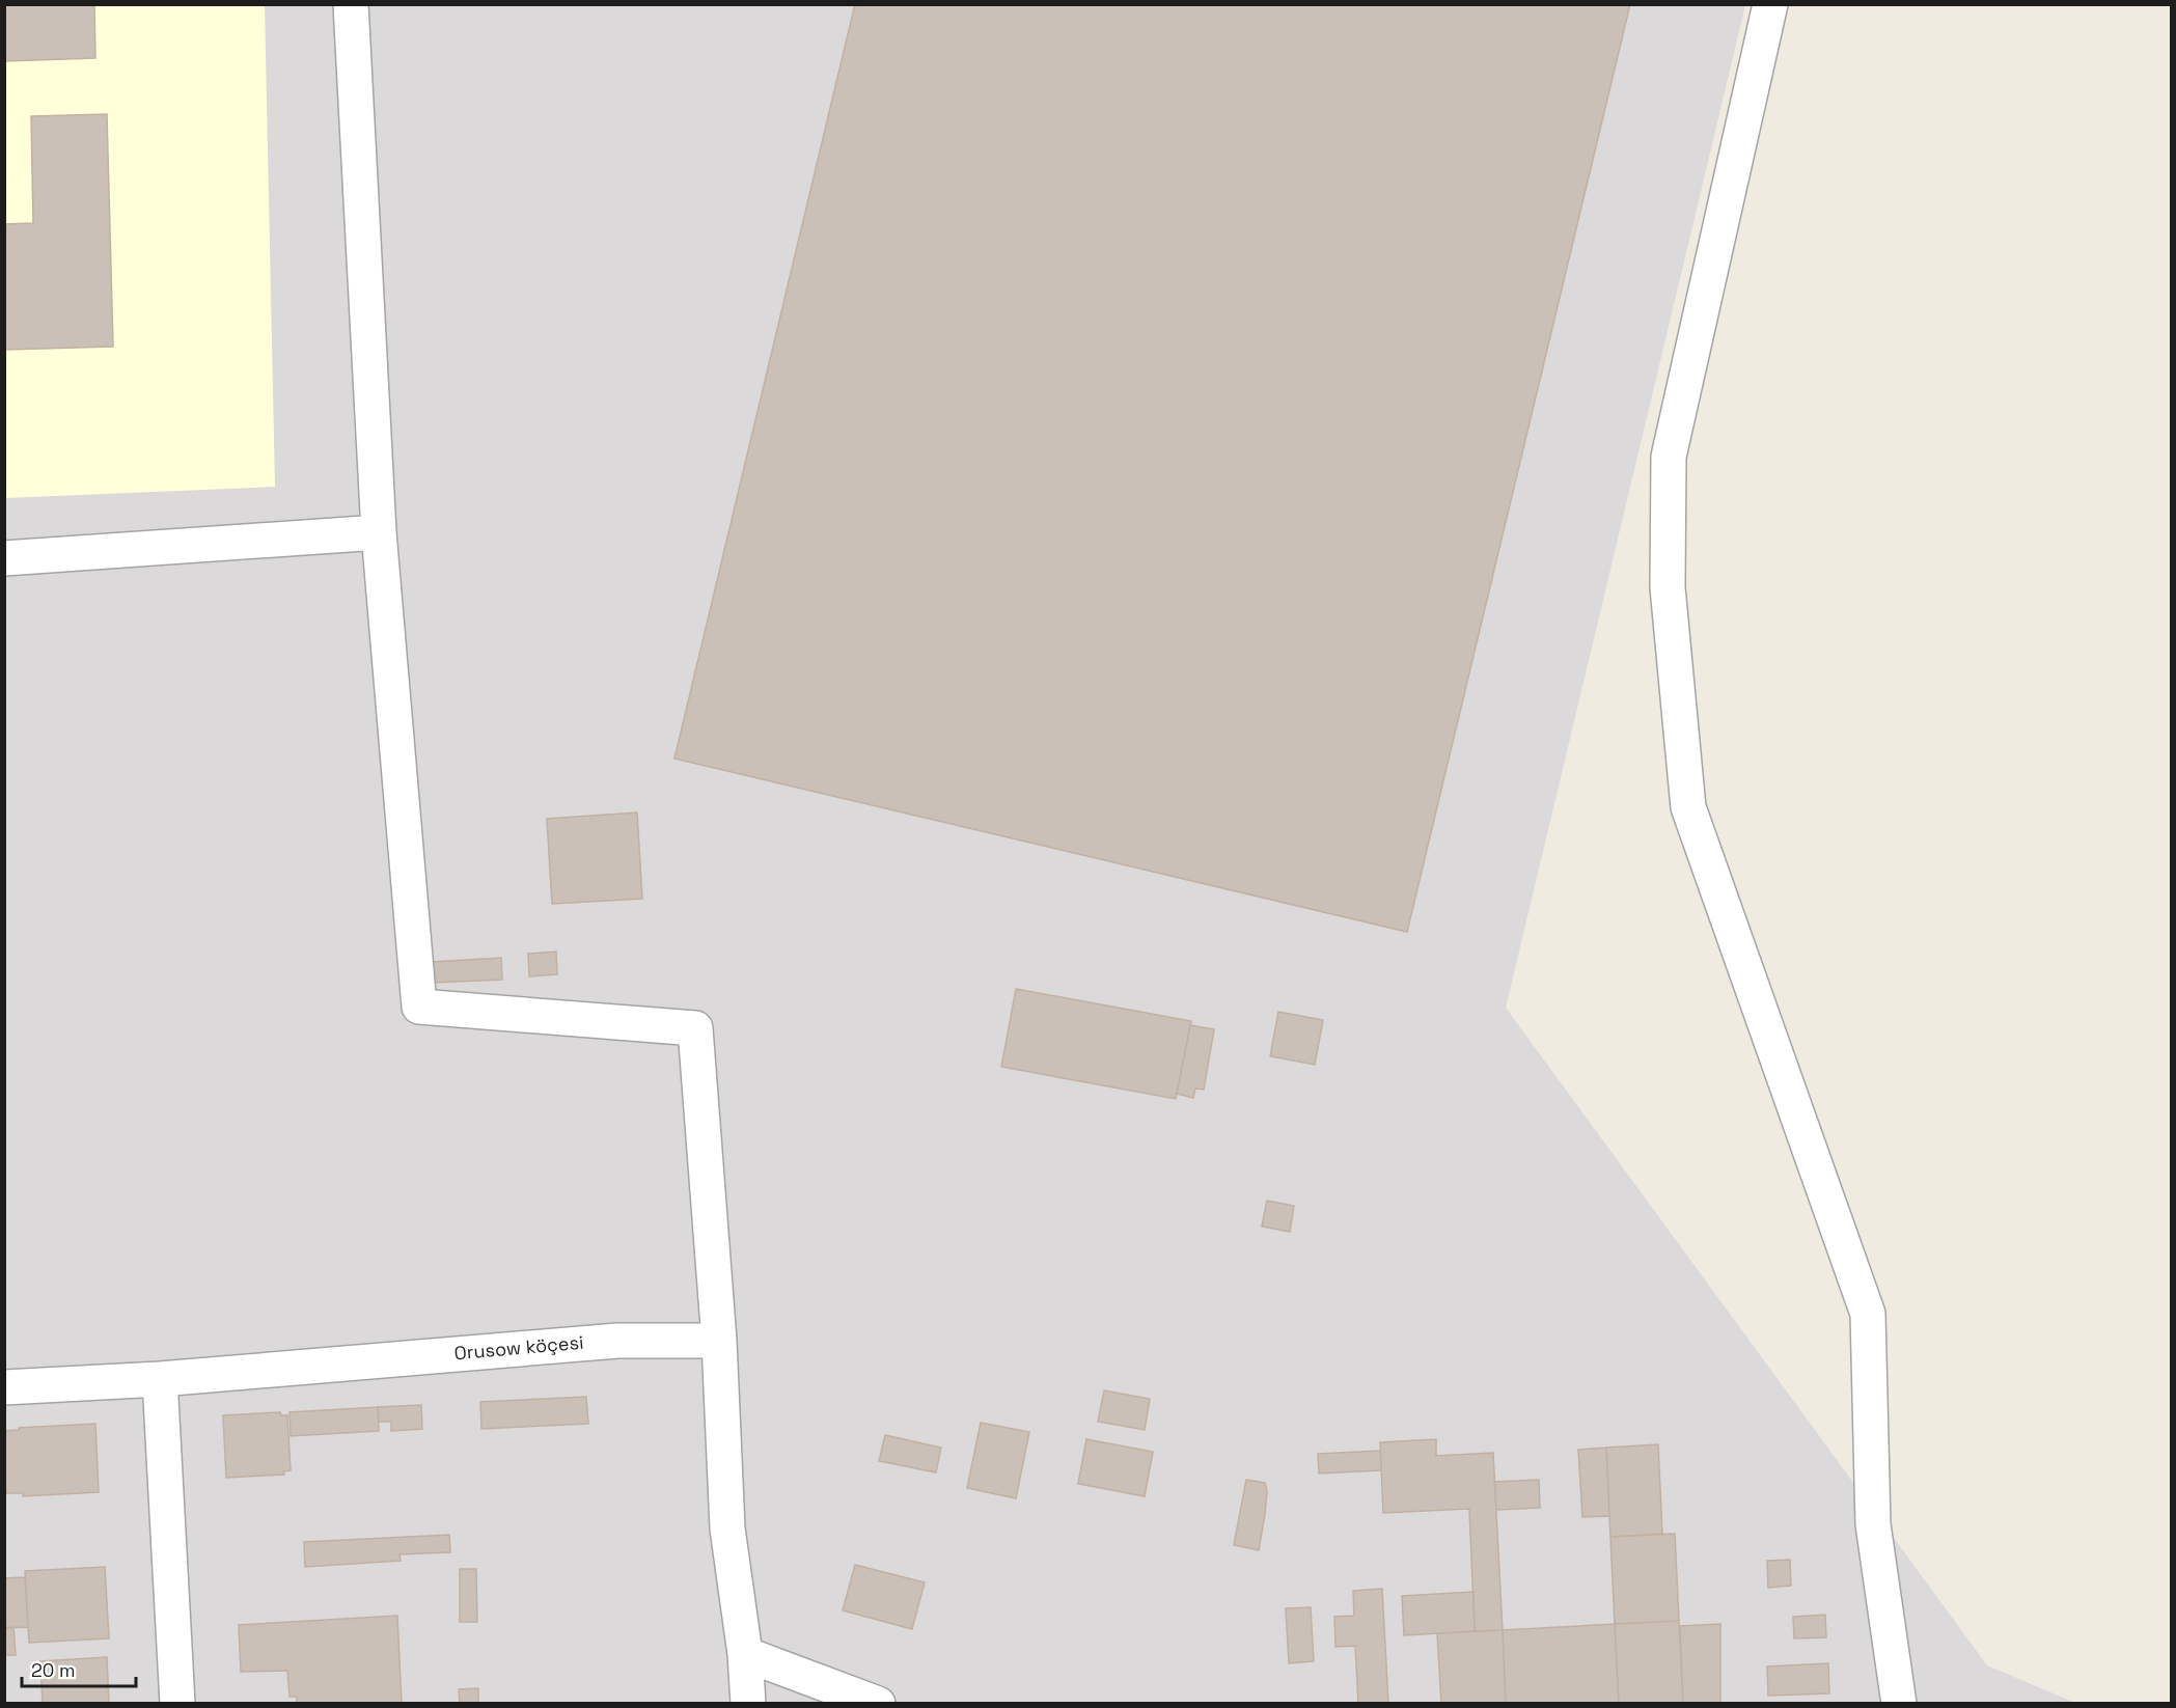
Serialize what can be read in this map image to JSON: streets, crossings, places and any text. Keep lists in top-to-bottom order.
{
  "streets": {
    "street": ["Orusow köçesi"]
  },
  "scale_bar": "20 m"
}
